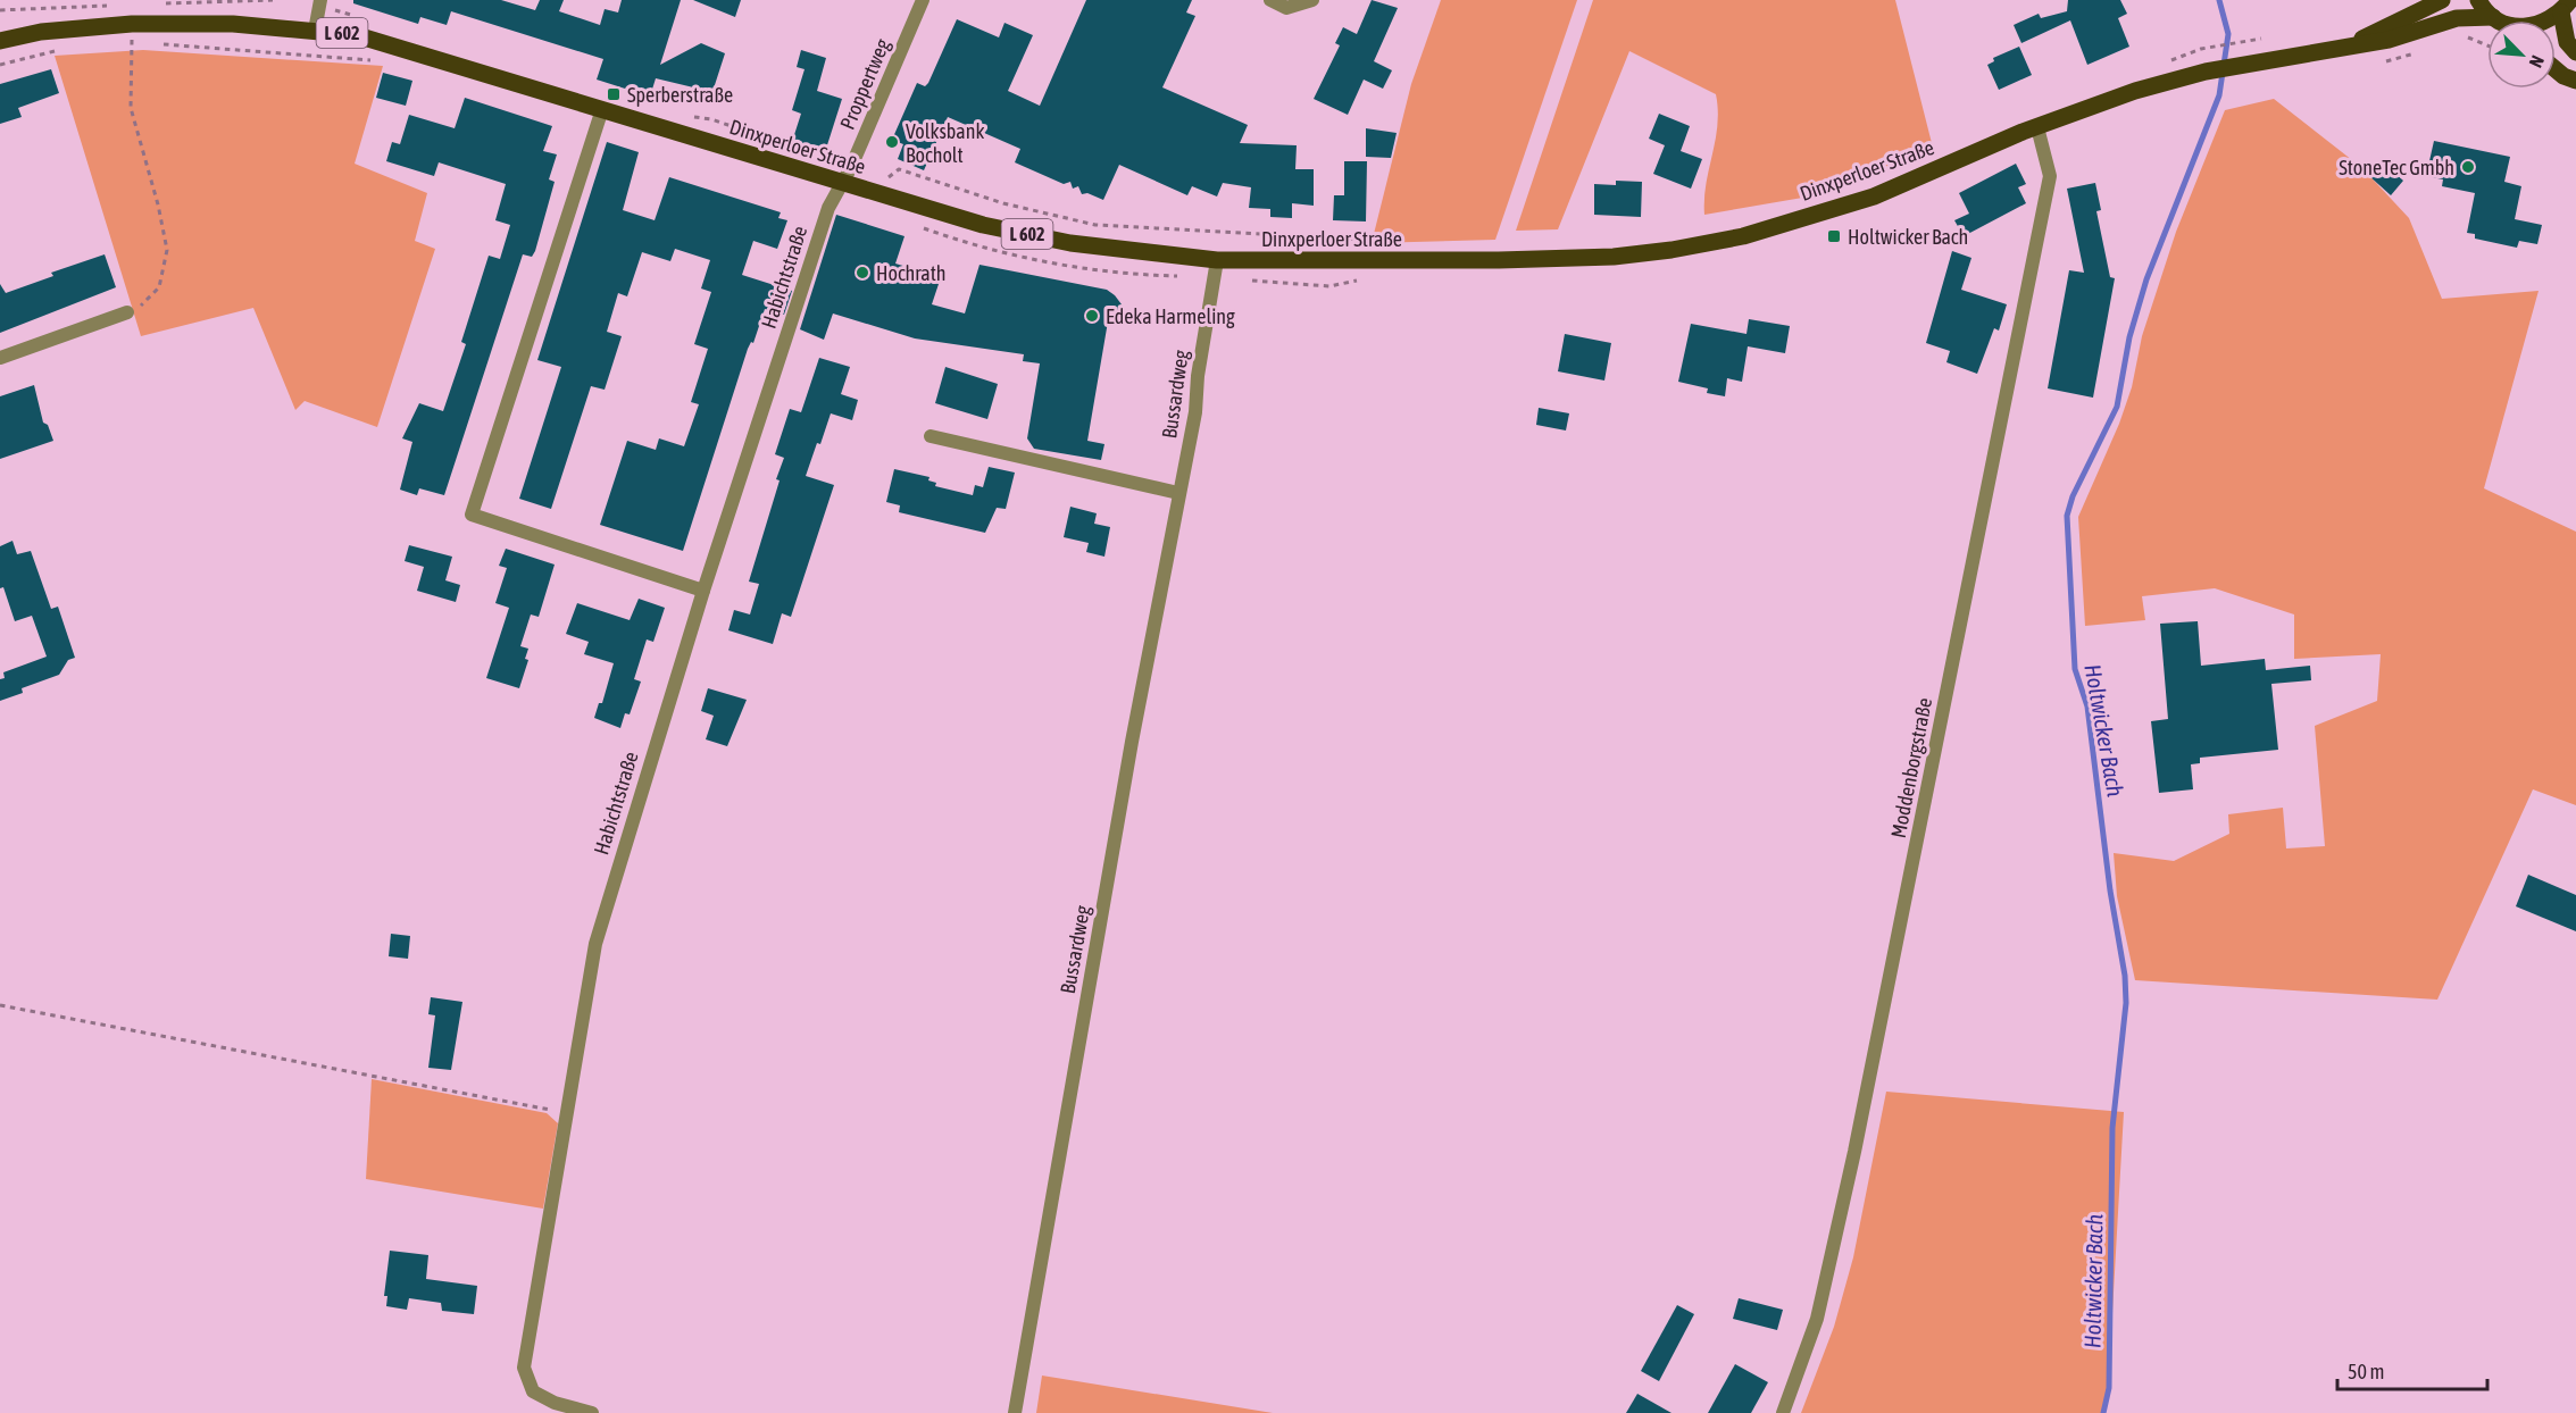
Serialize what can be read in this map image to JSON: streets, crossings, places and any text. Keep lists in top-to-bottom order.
{
  "streets": {
    "main road": ["L 602", "Dinxperloer Straße"],
    "street": [
      "Proppertweg",
      "Habichtstraße",
      "Bussardweg",
      "Moddenborgstraße"
    ]
  },
  "crossings": [
    ["Proppertweg", "Dinxperloer Straße"],
    ["Proppertweg", "Habichtstraße"],
    ["Dinxperloer Straße", "Habichtstraße"],
    ["Dinxperloer Straße", "Bussardweg"],
    ["Dinxperloer Straße", "Moddenborgstraße"]
  ],
  "water": ["Holtwicker Bach"],
  "places": {
    "transit": ["Sperberstraße", "Holtwicker Bach"],
    "other": [
      "Volksbank Bocholt",
      "StoneTec Gmbh",
      "Hochrath",
      "Edeka Harmeling"
    ]
  },
  "scale_bar": "50 m",
  "north": "bottom right"
}
